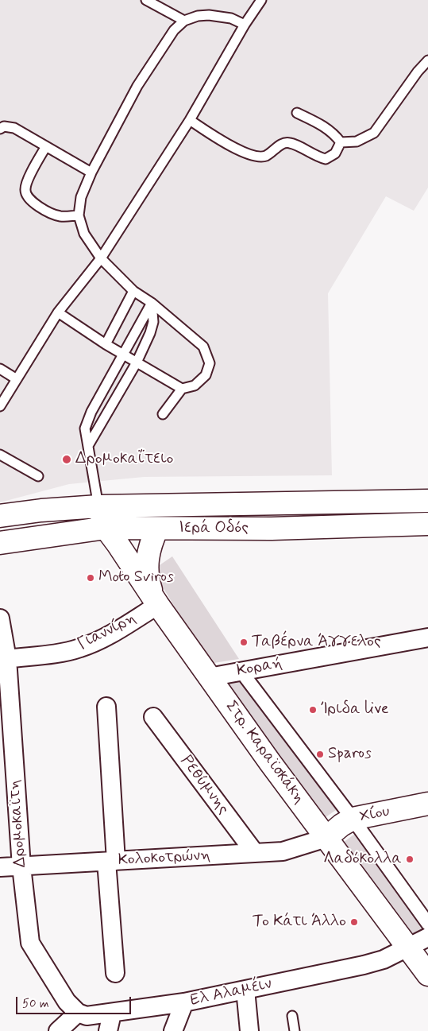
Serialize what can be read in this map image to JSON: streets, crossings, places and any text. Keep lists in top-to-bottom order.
{
  "streets": {
    "main road": ["Ιερά Οδός", "Στρ. Καραϊσκάκη", "Χίου"],
    "street": [
      "Γιαννίρη",
      "Κοραή",
      "Ρεθύμνης",
      "Δρομοκαϊτη",
      "Κολοκοτρώνη",
      "Ελ Αλαμέιν"
    ]
  },
  "crossings": [
    ["Ιερά Οδός", "Στρ. Καραϊσκάκη"],
    ["Γιαννίρη", "Στρ. Καραϊσκάκη"],
    ["Γιαννίρη", "Δρομοκαϊτη"],
    ["Κοραή", "Στρ. Καραϊσκάκη"],
    ["Στρ. Καραϊσκάκη", "Χίου"],
    ["Στρ. Καραϊσκάκη", "Κολοκοτρώνη"],
    ["Στρ. Καραϊσκάκη", "Ελ Αλαμέιν"],
    ["Ρεθύμνης", "Κολοκοτρώνη"],
    ["Χίου", "Κολοκοτρώνη"],
    ["Δρομοκαϊτη", "Κολοκοτρώνη"],
    ["Δρομοκαϊτη", "Ελ Αλαμέιν"]
  ],
  "places": [
    "Δρομοκαΐτειο",
    "Moto Sviros",
    "Ταβέρνα Άγγελος",
    "Ίριδα live",
    "Sparos",
    "Λαδόκολλα",
    "Το Κάτι Άλλο"
  ],
  "scale_bar": "50 m"
}
